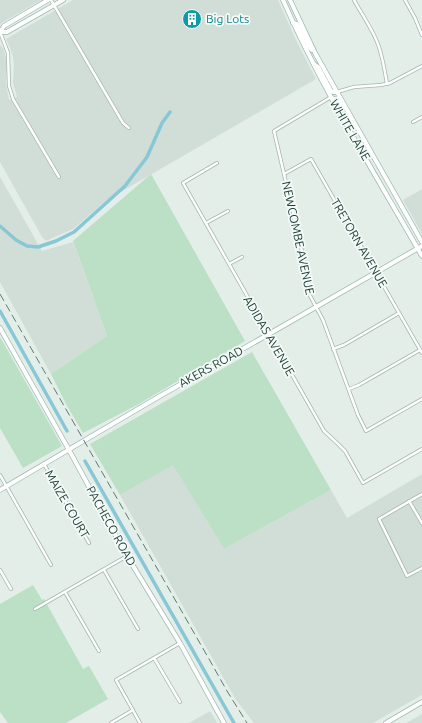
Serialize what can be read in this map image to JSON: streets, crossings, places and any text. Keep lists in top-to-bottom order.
{
  "streets": {
    "street": [
      "WHITE LANE",
      "NEWCOMBE AVENUE",
      "TRETORN AVENUE",
      "ADIDAS AVENUE",
      "AKERS ROAD",
      "MAIZE COURT",
      "PACHECO ROAD"
    ]
  },
  "crossings": [
    ["WHITE LANE", "NEWCOMBE AVENUE"],
    ["WHITE LANE", "AKERS ROAD"],
    ["NEWCOMBE AVENUE", "TRETORN AVENUE"],
    ["NEWCOMBE AVENUE", "AKERS ROAD"],
    ["TRETORN AVENUE", "AKERS ROAD"],
    ["ADIDAS AVENUE", "AKERS ROAD"],
    ["AKERS ROAD", "MAIZE COURT"],
    ["AKERS ROAD", "PACHECO ROAD"]
  ],
  "places": {
    "building": ["Big Lots"]
  }
}
